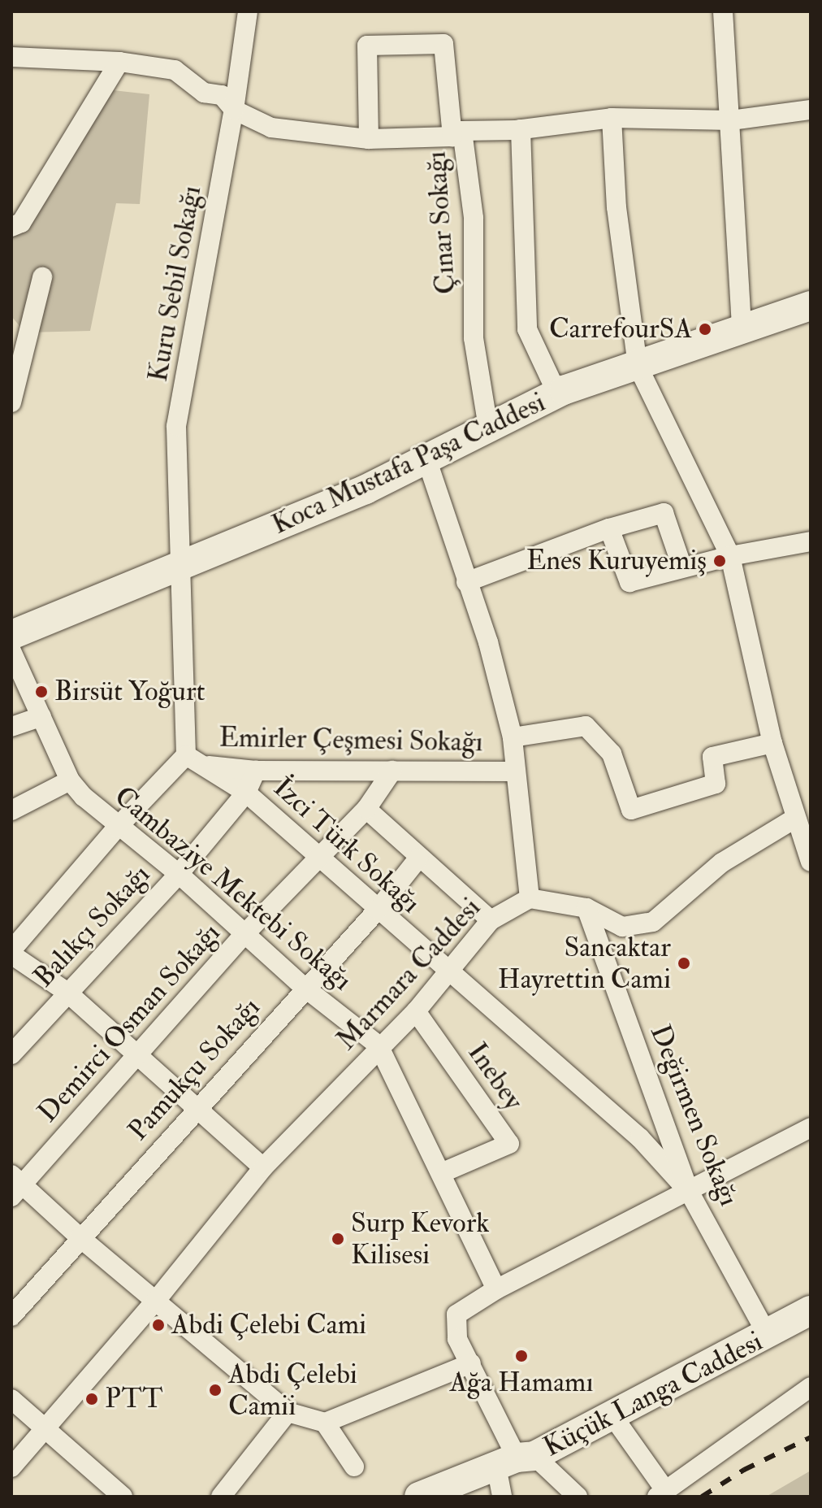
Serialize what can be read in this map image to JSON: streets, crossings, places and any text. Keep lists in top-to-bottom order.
{
  "streets": {
    "street": [
      "Çınar Sokağı",
      "Kuru Sebil Sokağı",
      "Koca Mustafa Paşa Caddesi",
      "Emirler Çeşmesi Sokağı",
      "İzci Türk Sokağı",
      "Cambaziye Mektebi Sokağı",
      "Balıkçı Sokağı",
      "Marmara Caddesi",
      "Demirci Osman Sokağı",
      "Pamukçu Sokağı",
      "Inebey",
      "Değirmen Sokağı",
      "Küçük Langa Caddesi"
    ]
  },
  "crossings": [
    ["Çınar Sokağı", "Kuru Sebil Sokağı"],
    ["Çınar Sokağı", "Koca Mustafa Paşa Caddesi"],
    ["Kuru Sebil Sokağı", "Koca Mustafa Paşa Caddesi"],
    ["Emirler Çeşmesi Sokağı", "İzci Türk Sokağı"],
    ["Emirler Çeşmesi Sokağı", "Balıkçı Sokağı"],
    ["Emirler Çeşmesi Sokağı", "Demirci Osman Sokağı"],
    ["İzci Türk Sokağı", "Balıkçı Sokağı"],
    ["İzci Türk Sokağı", "Marmara Caddesi"],
    ["İzci Türk Sokağı", "Demirci Osman Sokağı"],
    ["İzci Türk Sokağı", "Pamukçu Sokağı"],
    ["İzci Türk Sokağı", "Değirmen Sokağı"],
    ["Cambaziye Mektebi Sokağı", "Balıkçı Sokağı"],
    ["Cambaziye Mektebi Sokağı", "Marmara Caddesi"],
    ["Cambaziye Mektebi Sokağı", "Demirci Osman Sokağı"],
    ["Cambaziye Mektebi Sokağı", "Pamukçu Sokağı"],
    ["Cambaziye Mektebi Sokağı", "Inebey"],
    ["Marmara Caddesi", "Inebey"],
    ["Değirmen Sokağı", "Küçük Langa Caddesi"]
  ],
  "places": [
    "CarrefourSA",
    "Enes Kuruyemiş",
    "Birsüt Yoğurt",
    "Sancaktar Hayrettin Cami",
    "Surp Kevork Kilisesi",
    "Abdi Çelebi Cami",
    "Ağa Hamamı",
    "Abdi Çelebi Camii",
    "PTT"
  ]
}
